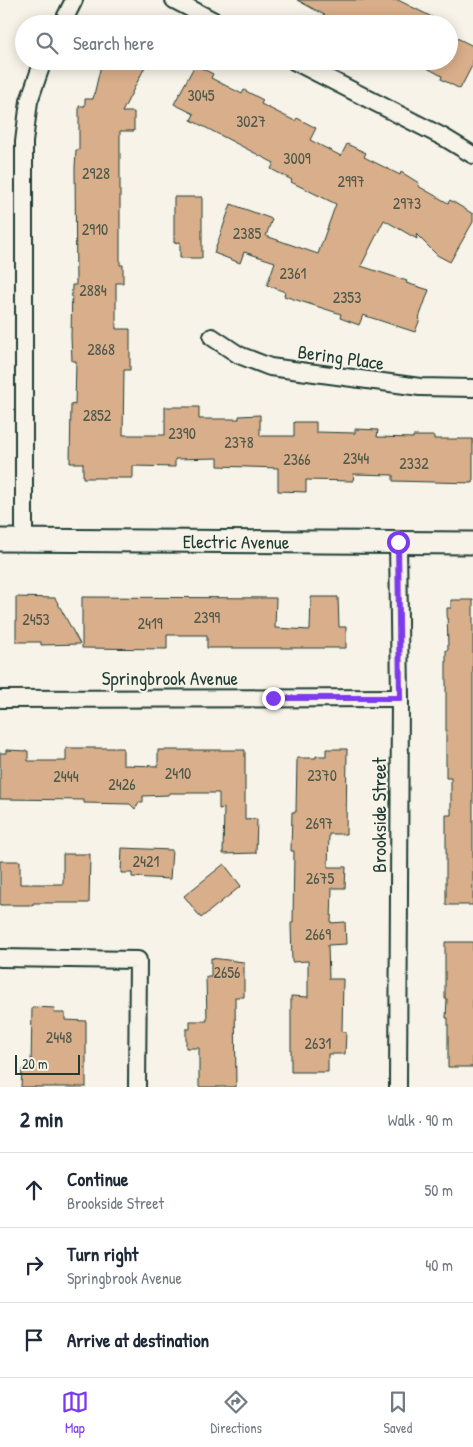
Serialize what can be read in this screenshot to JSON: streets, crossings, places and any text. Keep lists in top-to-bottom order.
{
  "streets": {
    "street": [
      "Bering Place",
      "Electric Avenue",
      "Springbrook Avenue",
      "Brookside Street"
    ]
  },
  "crossings": [
    ["Electric Avenue", "Brookside Street"],
    ["Springbrook Avenue", "Brookside Street"]
  ],
  "house_numbers": [
    "3045",
    "3027",
    "3009",
    "2928",
    "2997",
    "2973",
    "2910",
    "2385",
    "2361",
    "2884",
    "2353",
    "2868",
    "2852",
    "2390",
    "2378",
    "2344",
    "2366",
    "2332",
    "2399",
    "2453",
    "2419",
    "2410",
    "2370",
    "2444",
    "2426",
    "2697",
    "2421",
    "2675",
    "2669",
    "2656",
    "2448",
    "2631"
  ],
  "scale_bar": "20 m",
  "page": {
    "search": "Search here",
    "scale": "20 m",
    "heading": ["2 min", "Walk · 90 m"],
    "list": [
      ["Continue", "Brookside Street", "50 m"],
      ["Turn right", "Springbrook Avenue", "40 m"],
      "Arrive at destination"
    ],
    "nav": ["Map", "Directions", "Saved"]
  }
}
